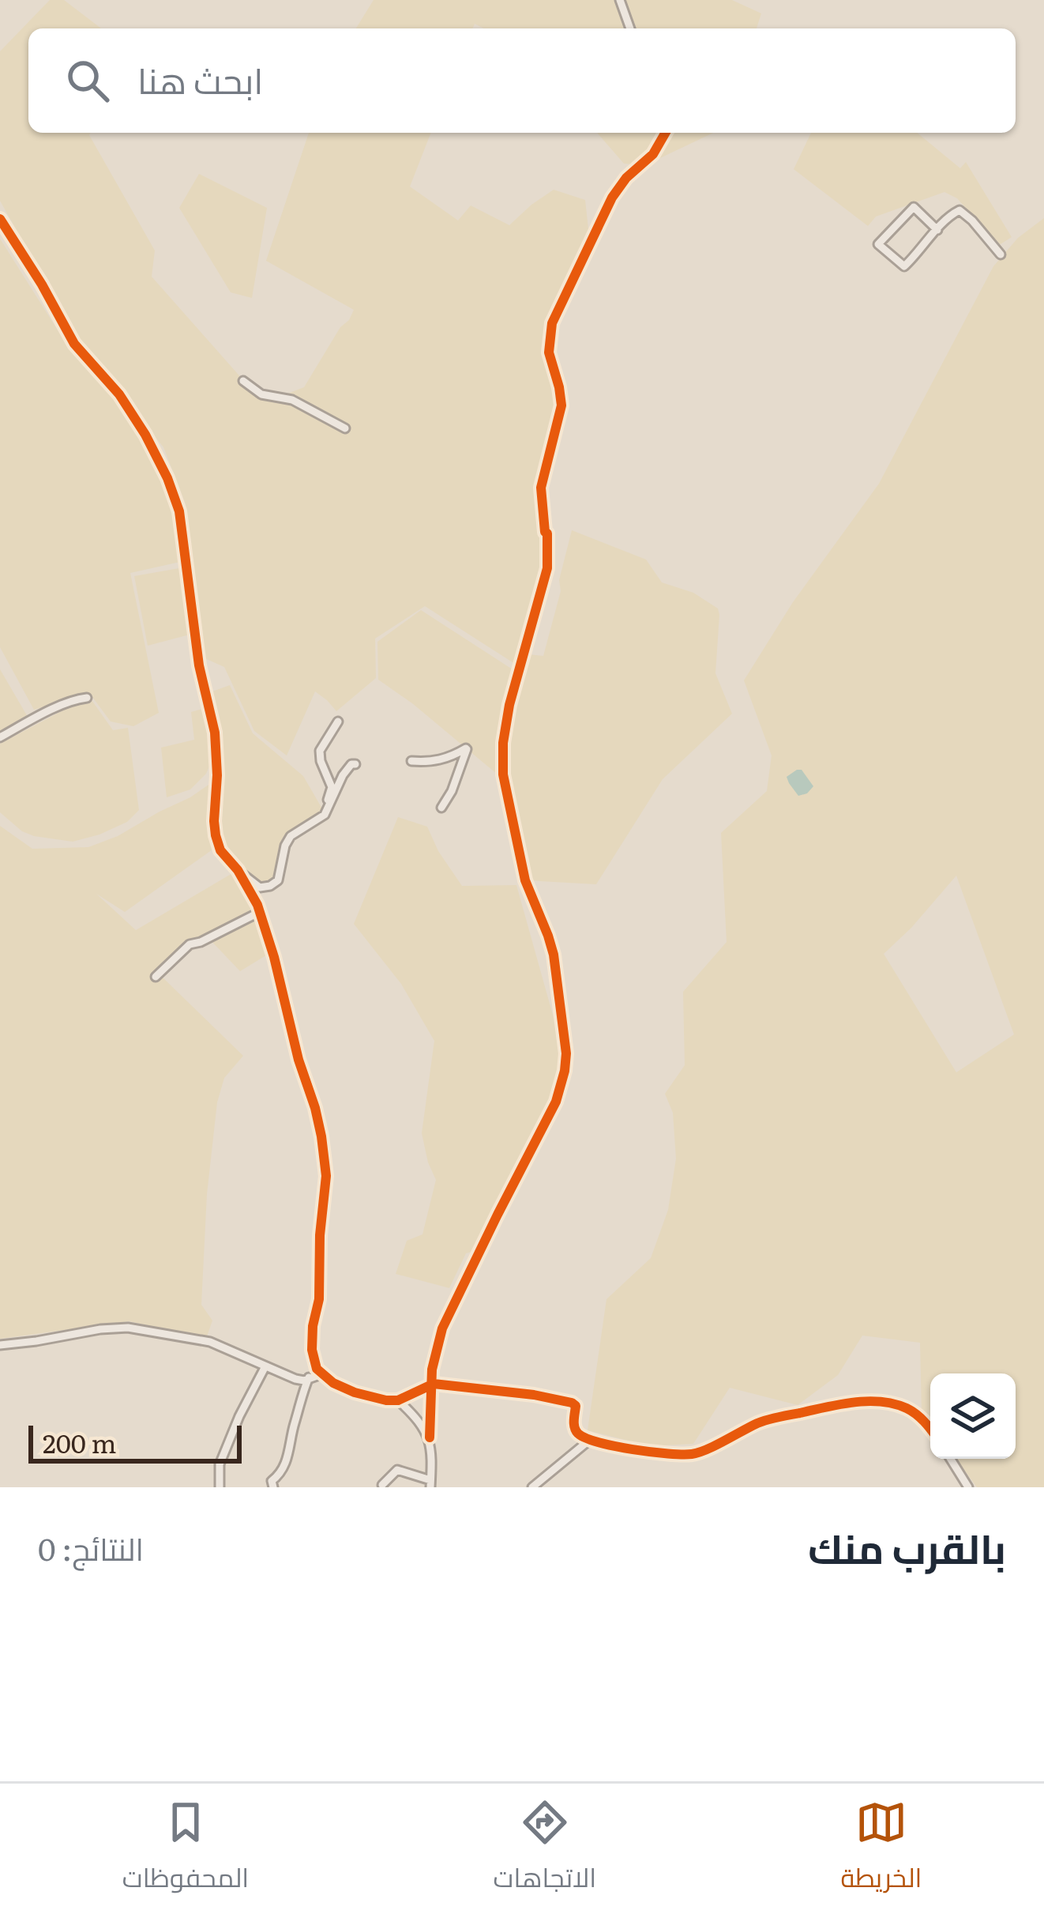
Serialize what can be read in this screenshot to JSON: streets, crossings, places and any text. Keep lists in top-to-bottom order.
{
  "scale_bar": "200 m",
  "page": {
    "search": "ابحث هنا",
    "scale": "200 m",
    "heading": ["بالقرب منك", "النتائج: 0"],
    "nav": ["الخريطة", "الاتجاهات", "المحفوظات"]
  }
}
